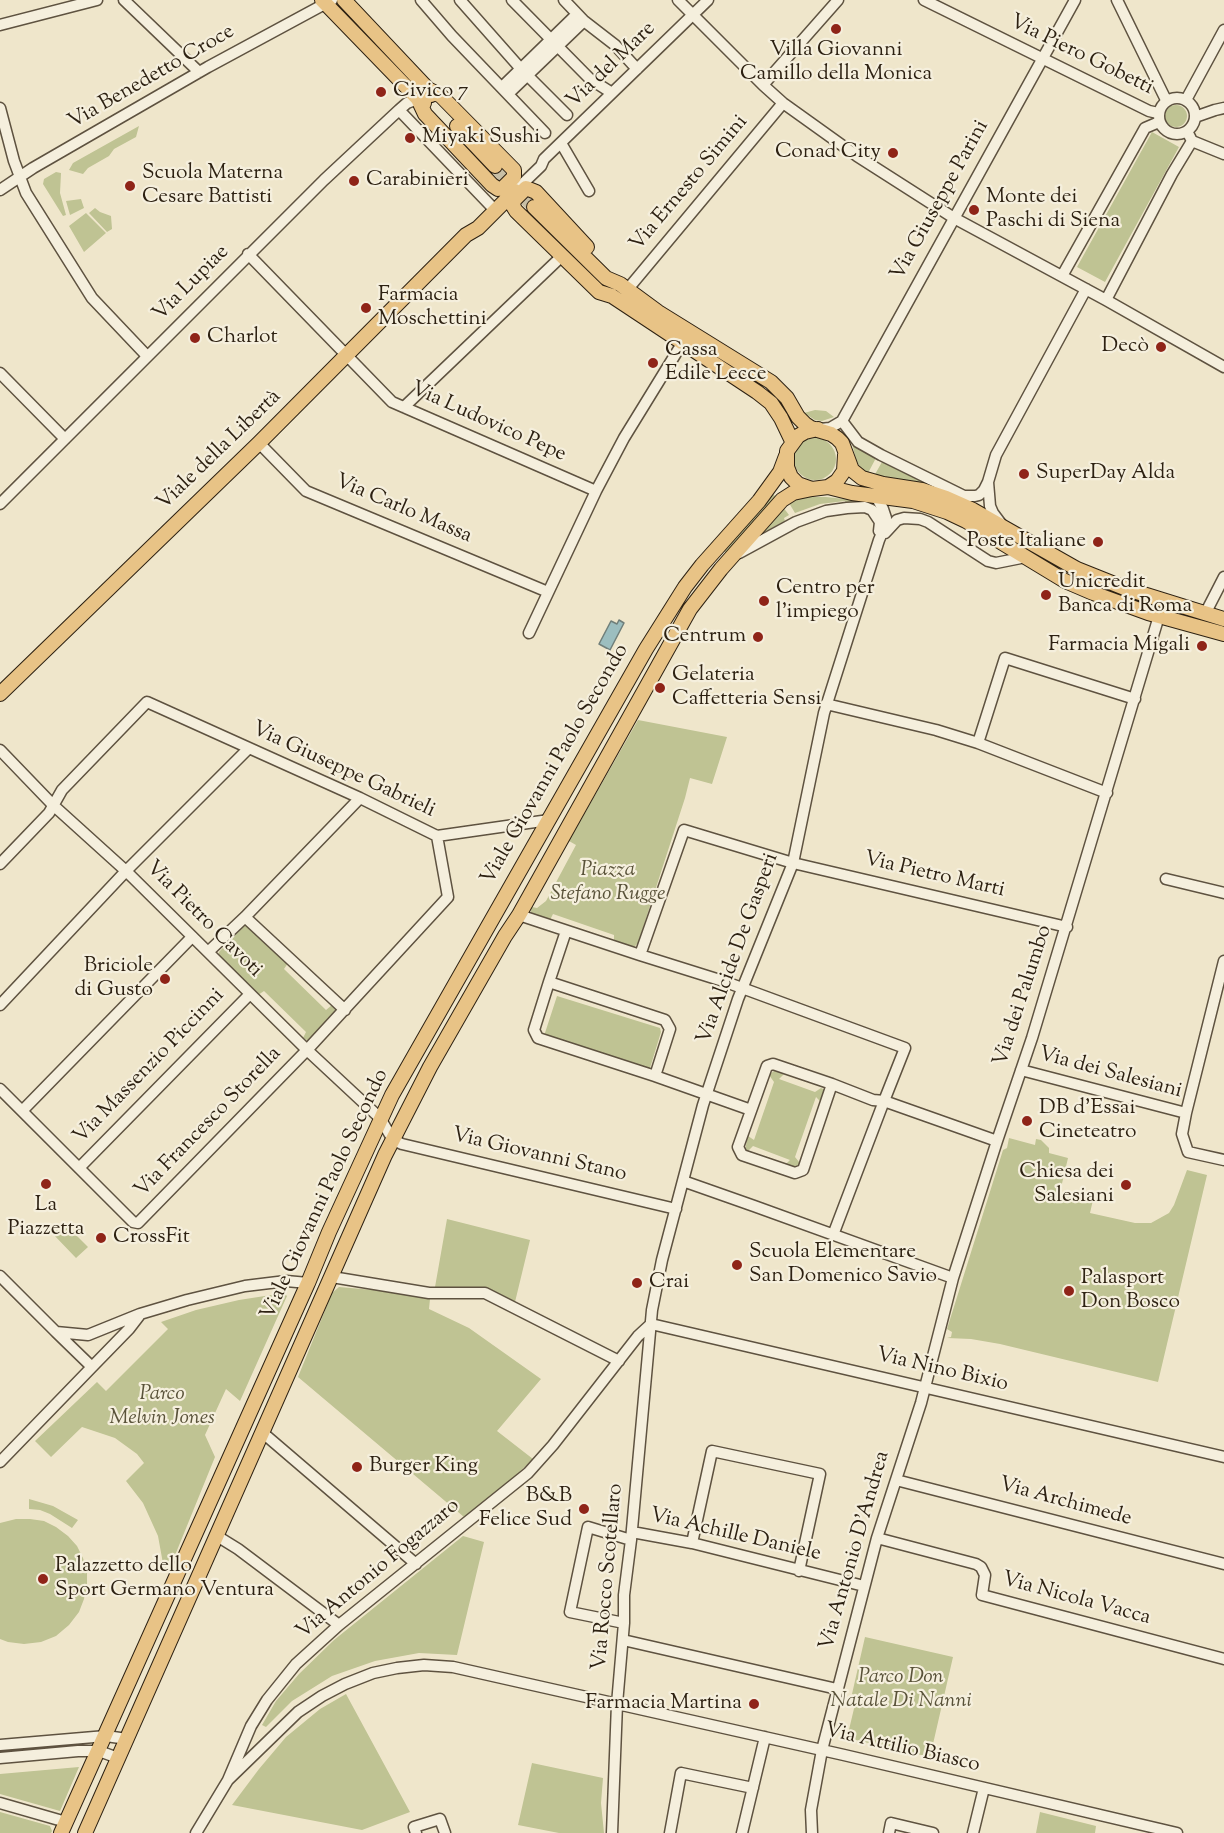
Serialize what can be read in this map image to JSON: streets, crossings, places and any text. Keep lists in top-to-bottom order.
{
  "streets": {
    "main road": ["Viale della Libertà", "Viale Giovanni Paolo Secondo"],
    "street": [
      "Via Piero Gobetti",
      "Via del Mare",
      "Via Benedetto Croce",
      "Via Ernesto Simini",
      "Via Giuseppe Parini",
      "Via Lupiae",
      "Via Ludovico Pepe",
      "Via Carlo Massa",
      "Via Giuseppe Gabrieli",
      "Via Pietro Marti",
      "Via Pietro Cavoti",
      "Via Alcide De Gasperi",
      "Via dei Palumbo",
      "Via Massenzio Piccinni",
      "Via dei Salesiani",
      "Via Francesco Storella",
      "Via Giovanni Stano",
      "Via Nino Bixio",
      "Via Archimede",
      "Via Achille Daniele",
      "Via Antonio D'Andrea",
      "Via Antonio Fogazzaro",
      "Via Rocco Scotellaro",
      "Via Nicola Vacca",
      "Via Attilio Biasco"
    ]
  },
  "crossings": [
    ["Via Piero Gobetti", "Via Giuseppe Parini"],
    ["Via del Mare", "Viale della Libertà"],
    ["Via Lupiae", "Via Ludovico Pepe"],
    ["Via Ludovico Pepe", "Viale della Libertà"],
    ["Viale della Libertà", "Via Carlo Massa"],
    ["Viale Giovanni Paolo Secondo", "Via Pietro Cavoti"],
    ["Viale Giovanni Paolo Secondo", "Via Giovanni Stano"],
    ["Via Giuseppe Gabrieli", "Via Pietro Cavoti"],
    ["Via Giuseppe Gabrieli", "Via Francesco Storella"],
    ["Via Pietro Marti", "Via Alcide De Gasperi"],
    ["Via Pietro Marti", "Via dei Palumbo"],
    ["Via Pietro Cavoti", "Via Massenzio Piccinni"],
    ["Via Pietro Cavoti", "Via Francesco Storella"],
    ["Via Pietro Cavoti", "Via Giovanni Stano"],
    ["Via Alcide De Gasperi", "Via Giovanni Stano"],
    ["Via Alcide De Gasperi", "Via Nino Bixio"],
    ["Via Alcide De Gasperi", "Via Rocco Scotellaro"],
    ["Via dei Palumbo", "Via dei Salesiani"],
    ["Via dei Palumbo", "Via Nino Bixio"],
    ["Via dei Palumbo", "Via Antonio D'Andrea"],
    ["Via Massenzio Piccinni", "Via Francesco Storella"],
    ["Via Nino Bixio", "Via Antonio D'Andrea"],
    ["Via Nino Bixio", "Via Rocco Scotellaro"],
    ["Via Archimede", "Via Antonio D'Andrea"],
    ["Via Achille Daniele", "Via Antonio D'Andrea"],
    ["Via Achille Daniele", "Via Rocco Scotellaro"],
    ["Via Antonio D'Andrea", "Via Nicola Vacca"],
    ["Via Antonio D'Andrea", "Via Attilio Biasco"],
    ["Via Antonio Fogazzaro", "Via Attilio Biasco"],
    ["Via Rocco Scotellaro", "Via Attilio Biasco"]
  ],
  "parks": ["Piazza Stefano Rugge", "Parco Melvin Jones", "Parco Don Natale Di Nanni"],
  "places": [
    "Villa Giovanni Camillo della Monica",
    "Civico 7",
    "Miyaki Sushi",
    "Conad City",
    "Carabinieri",
    "Scuola Materna Cesare Battisti",
    "Monte dei Paschi di Siena",
    "Farmacia Moschettini",
    "Charlot",
    "Decò",
    "Cassa Edile Lecce",
    "SuperDay Alda",
    "Poste Italiane",
    "Unicredit Banca di Roma",
    "Centro per l'impiego",
    "Centrum",
    "Farmacia Migali",
    "Gelateria Caffetteria Sensi",
    "Briciole di Gusto",
    "DB d'Essai Cineteatro",
    "La Piazzetta",
    "Chiesa dei Salesiani",
    "CrossFit",
    "Scuola Elementare San Domenico Savio",
    "Crai",
    "Palasport Don Bosco",
    "Burger King",
    "B&B Felice Sud",
    "Palazzetto dello Sport Germano Ventura",
    "Farmacia Martina"
  ]
}
